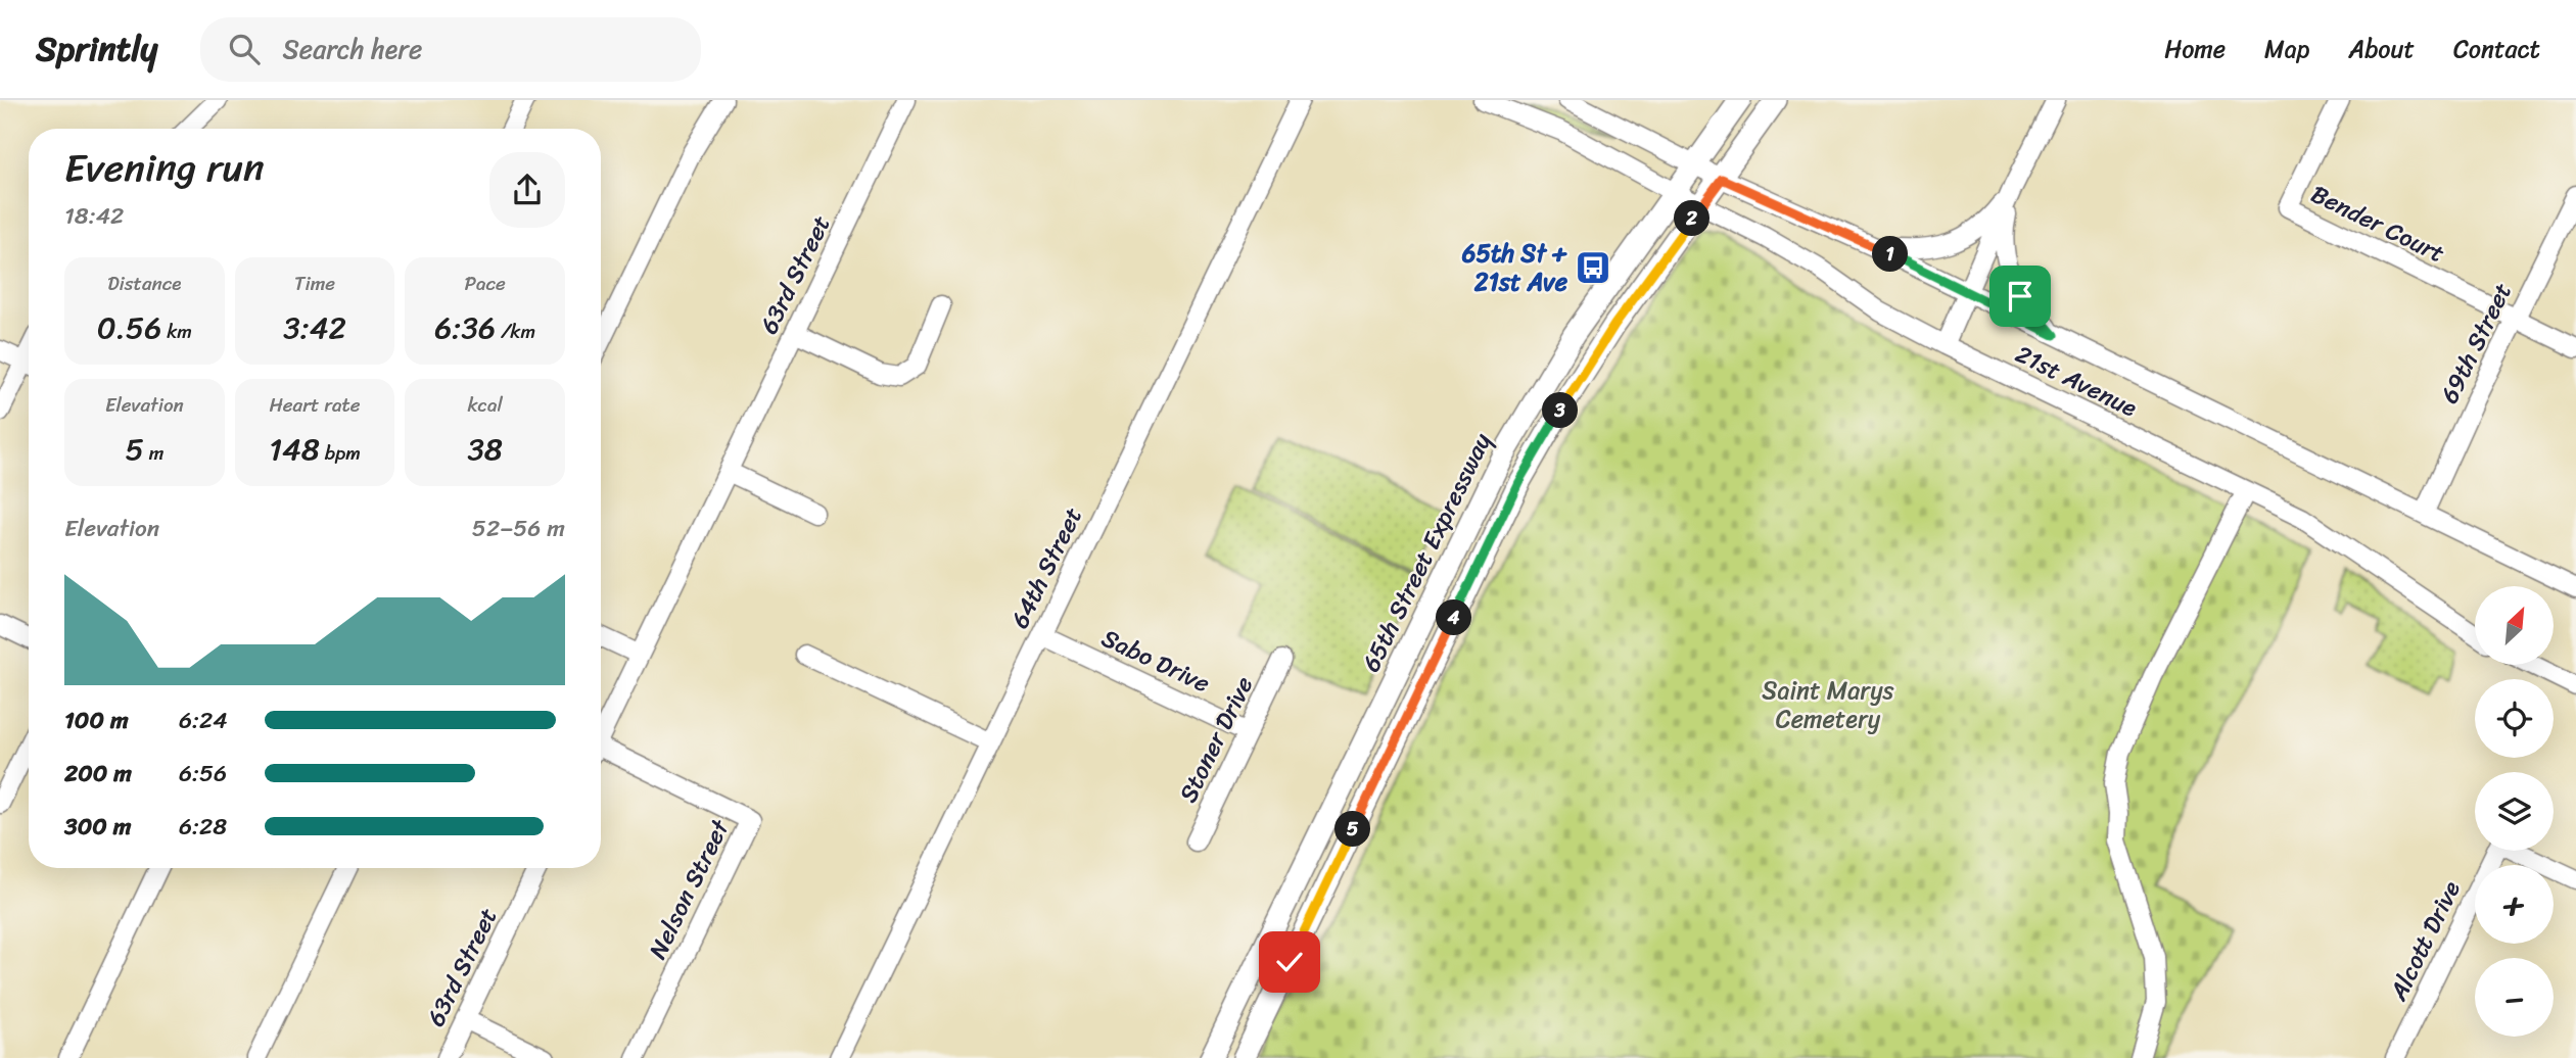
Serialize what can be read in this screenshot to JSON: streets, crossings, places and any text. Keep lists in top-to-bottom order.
{
  "streets": {
    "main road": ["65th Street Expressway"],
    "street": [
      "Bender Court",
      "63rd Street",
      "69th Street",
      "21st Avenue",
      "64th Street",
      "Sabo Drive",
      "Stoner Drive",
      "Nelson Street",
      "Alcott Drive"
    ]
  },
  "crossings": [
    ["Bender Court", "69th Street"],
    ["69th Street", "21st Avenue"],
    ["21st Avenue", "65th Street Expressway"],
    ["64th Street", "Sabo Drive"],
    ["Sabo Drive", "Stoner Drive"]
  ],
  "parks": ["Saint Marys Cemetery"],
  "places": {
    "bus stop": ["65th St + 21st Ave"]
  },
  "north": "top right",
  "page": {
    "header": "Sprintly",
    "search": "Search here",
    "nav": [
      "Home",
      "Map",
      "About",
      "Contact"
    ],
    "heading": ["Evening run", "18:42"],
    "pins": [
      "2",
      "1",
      "3",
      "4",
      "5"
    ],
    "stats": [
      ["Distance", "0.56 km"],
      ["Time", "3:42"],
      ["Pace", "6:36 /km"],
      ["Elevation", "5 m"],
      ["Heart rate", "148 bpm"],
      ["kcal", "38"]
    ],
    "chart": ["Elevation", "52–56 m"],
    "map_buttons": ["+", "−"],
    "list": [
      {
        "name": "100 m",
        "note": "6:24"
      },
      {
        "name": "200 m",
        "note": "6:56"
      },
      {
        "name": "300 m",
        "note": "6:28"
      }
    ]
  }
}
